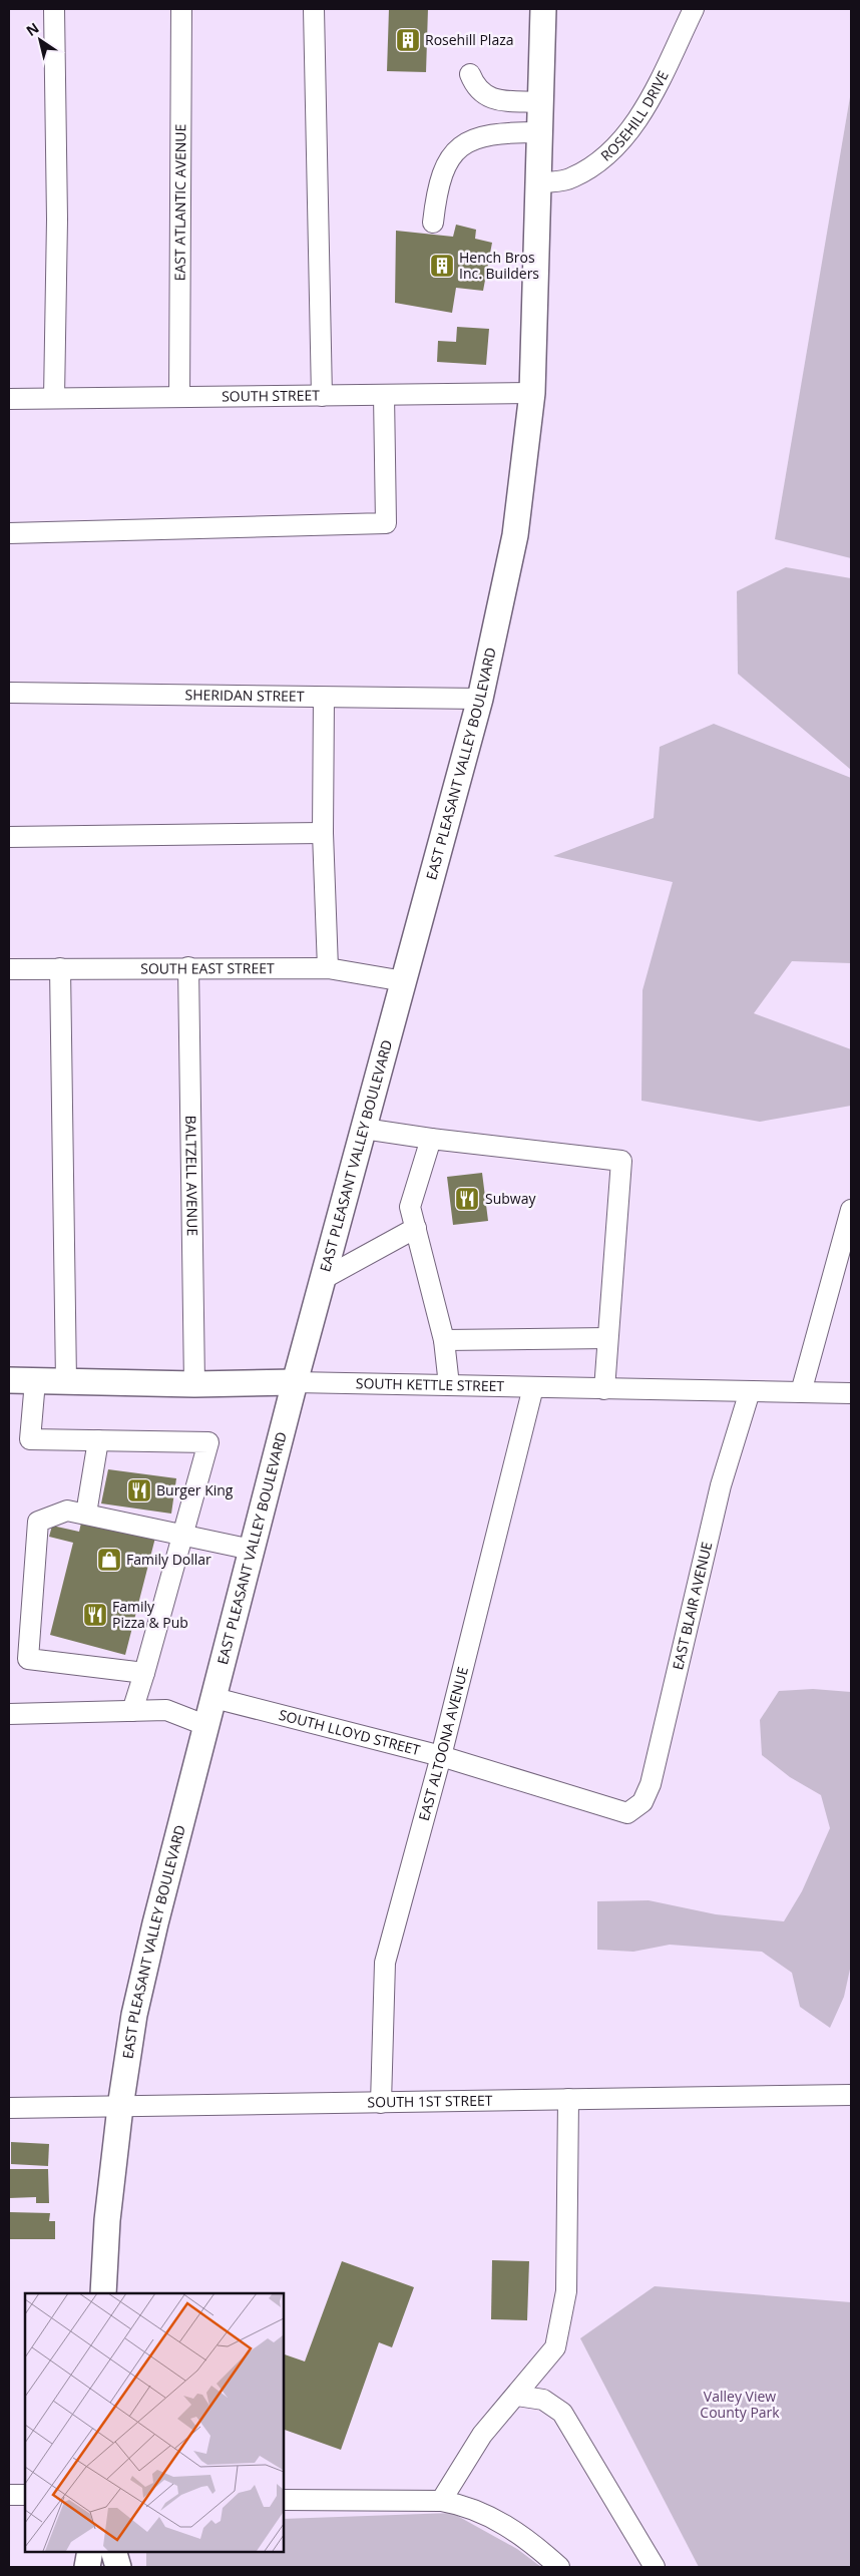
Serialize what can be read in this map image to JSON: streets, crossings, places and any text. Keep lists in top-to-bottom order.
{
  "streets": {
    "main road": ["EAST PLEASANT VALLEY BOULEVARD", "SOUTH KETTLE STREET"],
    "street": [
      "ROSEHILL DRIVE",
      "EAST ATLANTIC AVENUE",
      "SOUTH STREET",
      "SHERIDAN STREET",
      "SOUTH EAST STREET",
      "BALTZELL AVENUE",
      "EAST BLAIR AVENUE",
      "SOUTH LLOYD STREET",
      "EAST ALTOONA AVENUE",
      "SOUTH 1ST STREET"
    ]
  },
  "crossings": [
    ["ROSEHILL DRIVE", "EAST PLEASANT VALLEY BOULEVARD"],
    ["EAST ATLANTIC AVENUE", "SOUTH STREET"],
    ["SOUTH STREET", "EAST PLEASANT VALLEY BOULEVARD"],
    ["SHERIDAN STREET", "EAST PLEASANT VALLEY BOULEVARD"],
    ["EAST PLEASANT VALLEY BOULEVARD", "SOUTH EAST STREET"],
    ["EAST PLEASANT VALLEY BOULEVARD", "SOUTH KETTLE STREET"],
    ["EAST PLEASANT VALLEY BOULEVARD", "SOUTH LLOYD STREET"],
    ["EAST PLEASANT VALLEY BOULEVARD", "SOUTH 1ST STREET"],
    ["SOUTH EAST STREET", "BALTZELL AVENUE"],
    ["BALTZELL AVENUE", "SOUTH KETTLE STREET"],
    ["SOUTH KETTLE STREET", "EAST BLAIR AVENUE"],
    ["SOUTH KETTLE STREET", "EAST ALTOONA AVENUE"],
    ["EAST BLAIR AVENUE", "SOUTH LLOYD STREET"],
    ["SOUTH LLOYD STREET", "EAST ALTOONA AVENUE"],
    ["EAST ALTOONA AVENUE", "SOUTH 1ST STREET"]
  ],
  "parks": ["Valley View County Park"],
  "places": {
    "building": ["Rosehill Plaza", "Hench Bros Inc. Builders"],
    "restaurant": ["Subway", "Burger King", "Family Pizza & Pub"],
    "shop": ["Family Dollar"]
  },
  "north": "top left"
}
